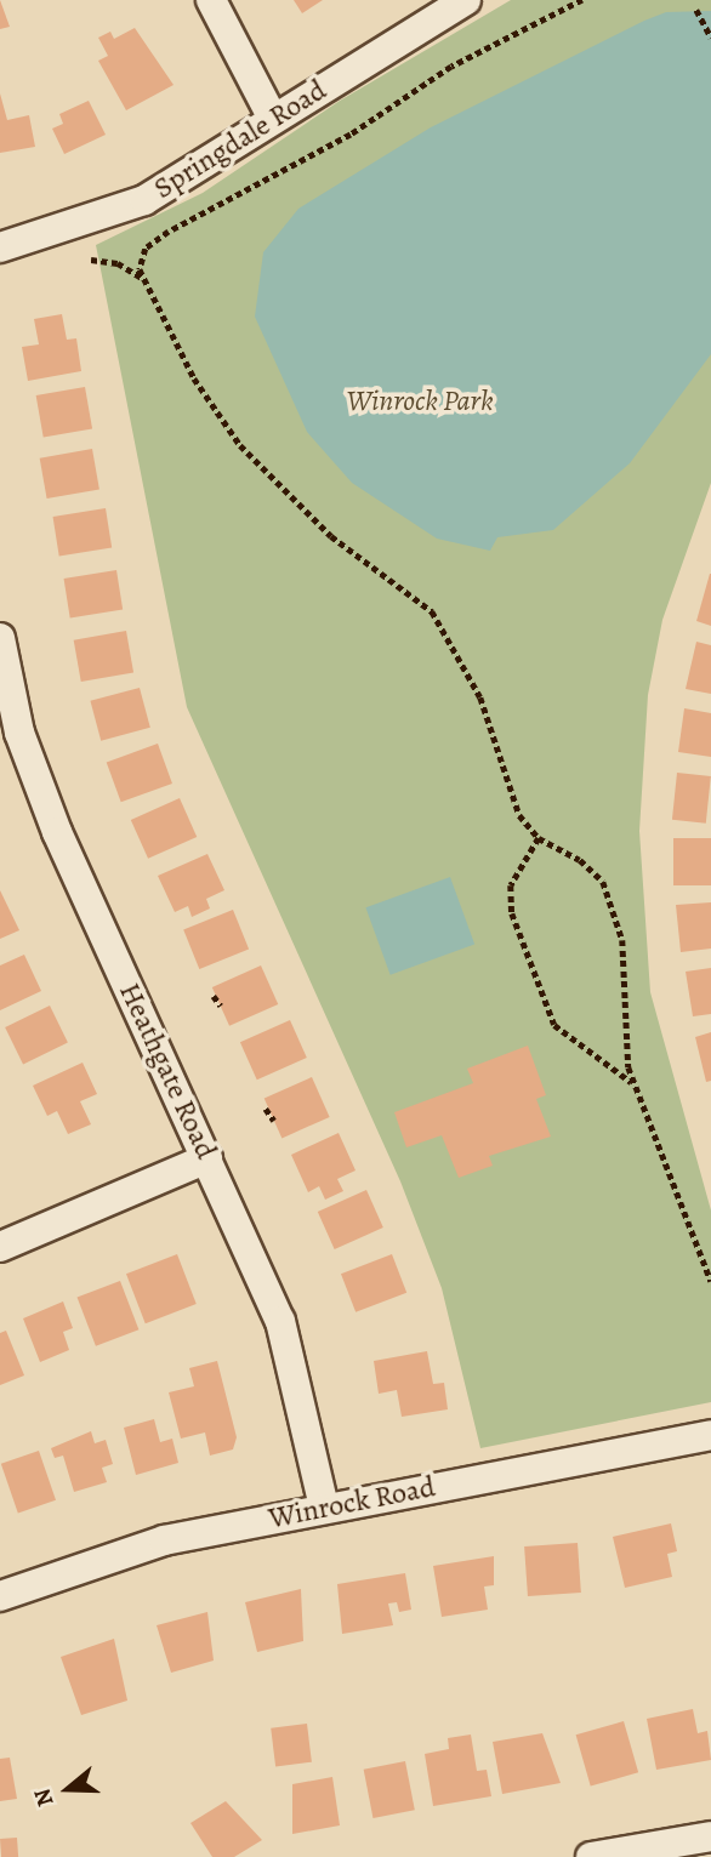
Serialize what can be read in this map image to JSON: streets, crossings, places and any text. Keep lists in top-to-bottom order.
{
  "streets": {
    "street": ["Springdale Road", "Heathgate Road", "Winrock Road"]
  },
  "crossings": [
    ["Heathgate Road", "Winrock Road"]
  ],
  "parks": ["Winrock Park"],
  "north": "left"
}
